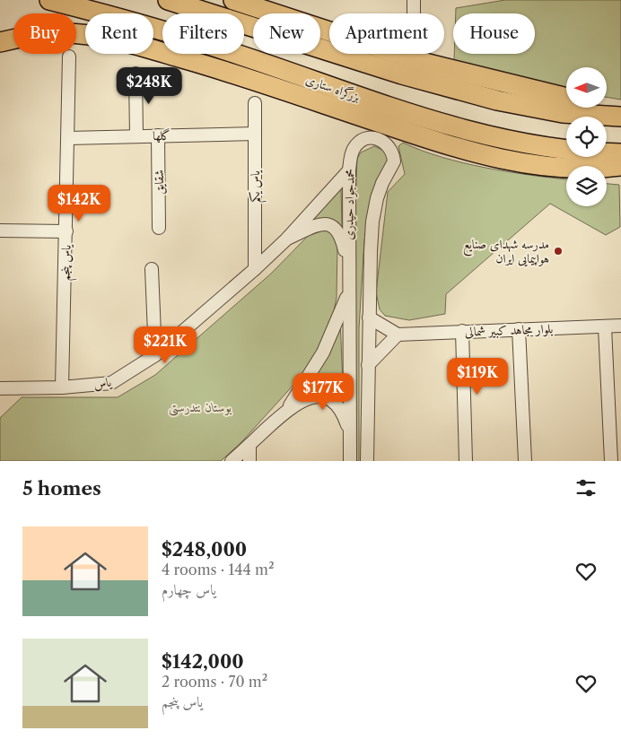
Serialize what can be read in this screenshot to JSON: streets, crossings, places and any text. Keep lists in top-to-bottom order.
{
  "streets": {
    "highway": ["بزرگراه ستاری"],
    "street": [
      "گلها",
      "شقایق",
      "یاس یکم",
      "محمدجواد حیدری",
      "یاس پنجم",
      "بلوار مجاهد کبیر شمالی",
      "یاس"
    ]
  },
  "crossings": [
    ["گلها", "شقایق"],
    ["گلها", "یاس یکم"],
    ["گلها", "یاس پنجم"],
    ["یاس یکم", "یاس"],
    ["یاس پنجم", "یاس"]
  ],
  "parks": ["بوستان نتدرستی"],
  "places": ["مدرسه شهدای صنایع هواپیمایی ایران"],
  "north": "left",
  "page": {
    "chip": [
      "Buy",
      "Rent",
      "Filters",
      "New",
      "Apartment",
      "House"
    ],
    "price": [
      "$248K",
      "$142K",
      "$221K",
      "$119K",
      "$177K"
    ],
    "heading": "5 homes",
    "list": [
      {
        "name": "$248,000",
        "note": "4 rooms · 144 m² · یاس چهارم"
      },
      {
        "name": "$142,000",
        "note": "2 rooms · 70 m² · یاس پنجم"
      }
    ]
  }
}
